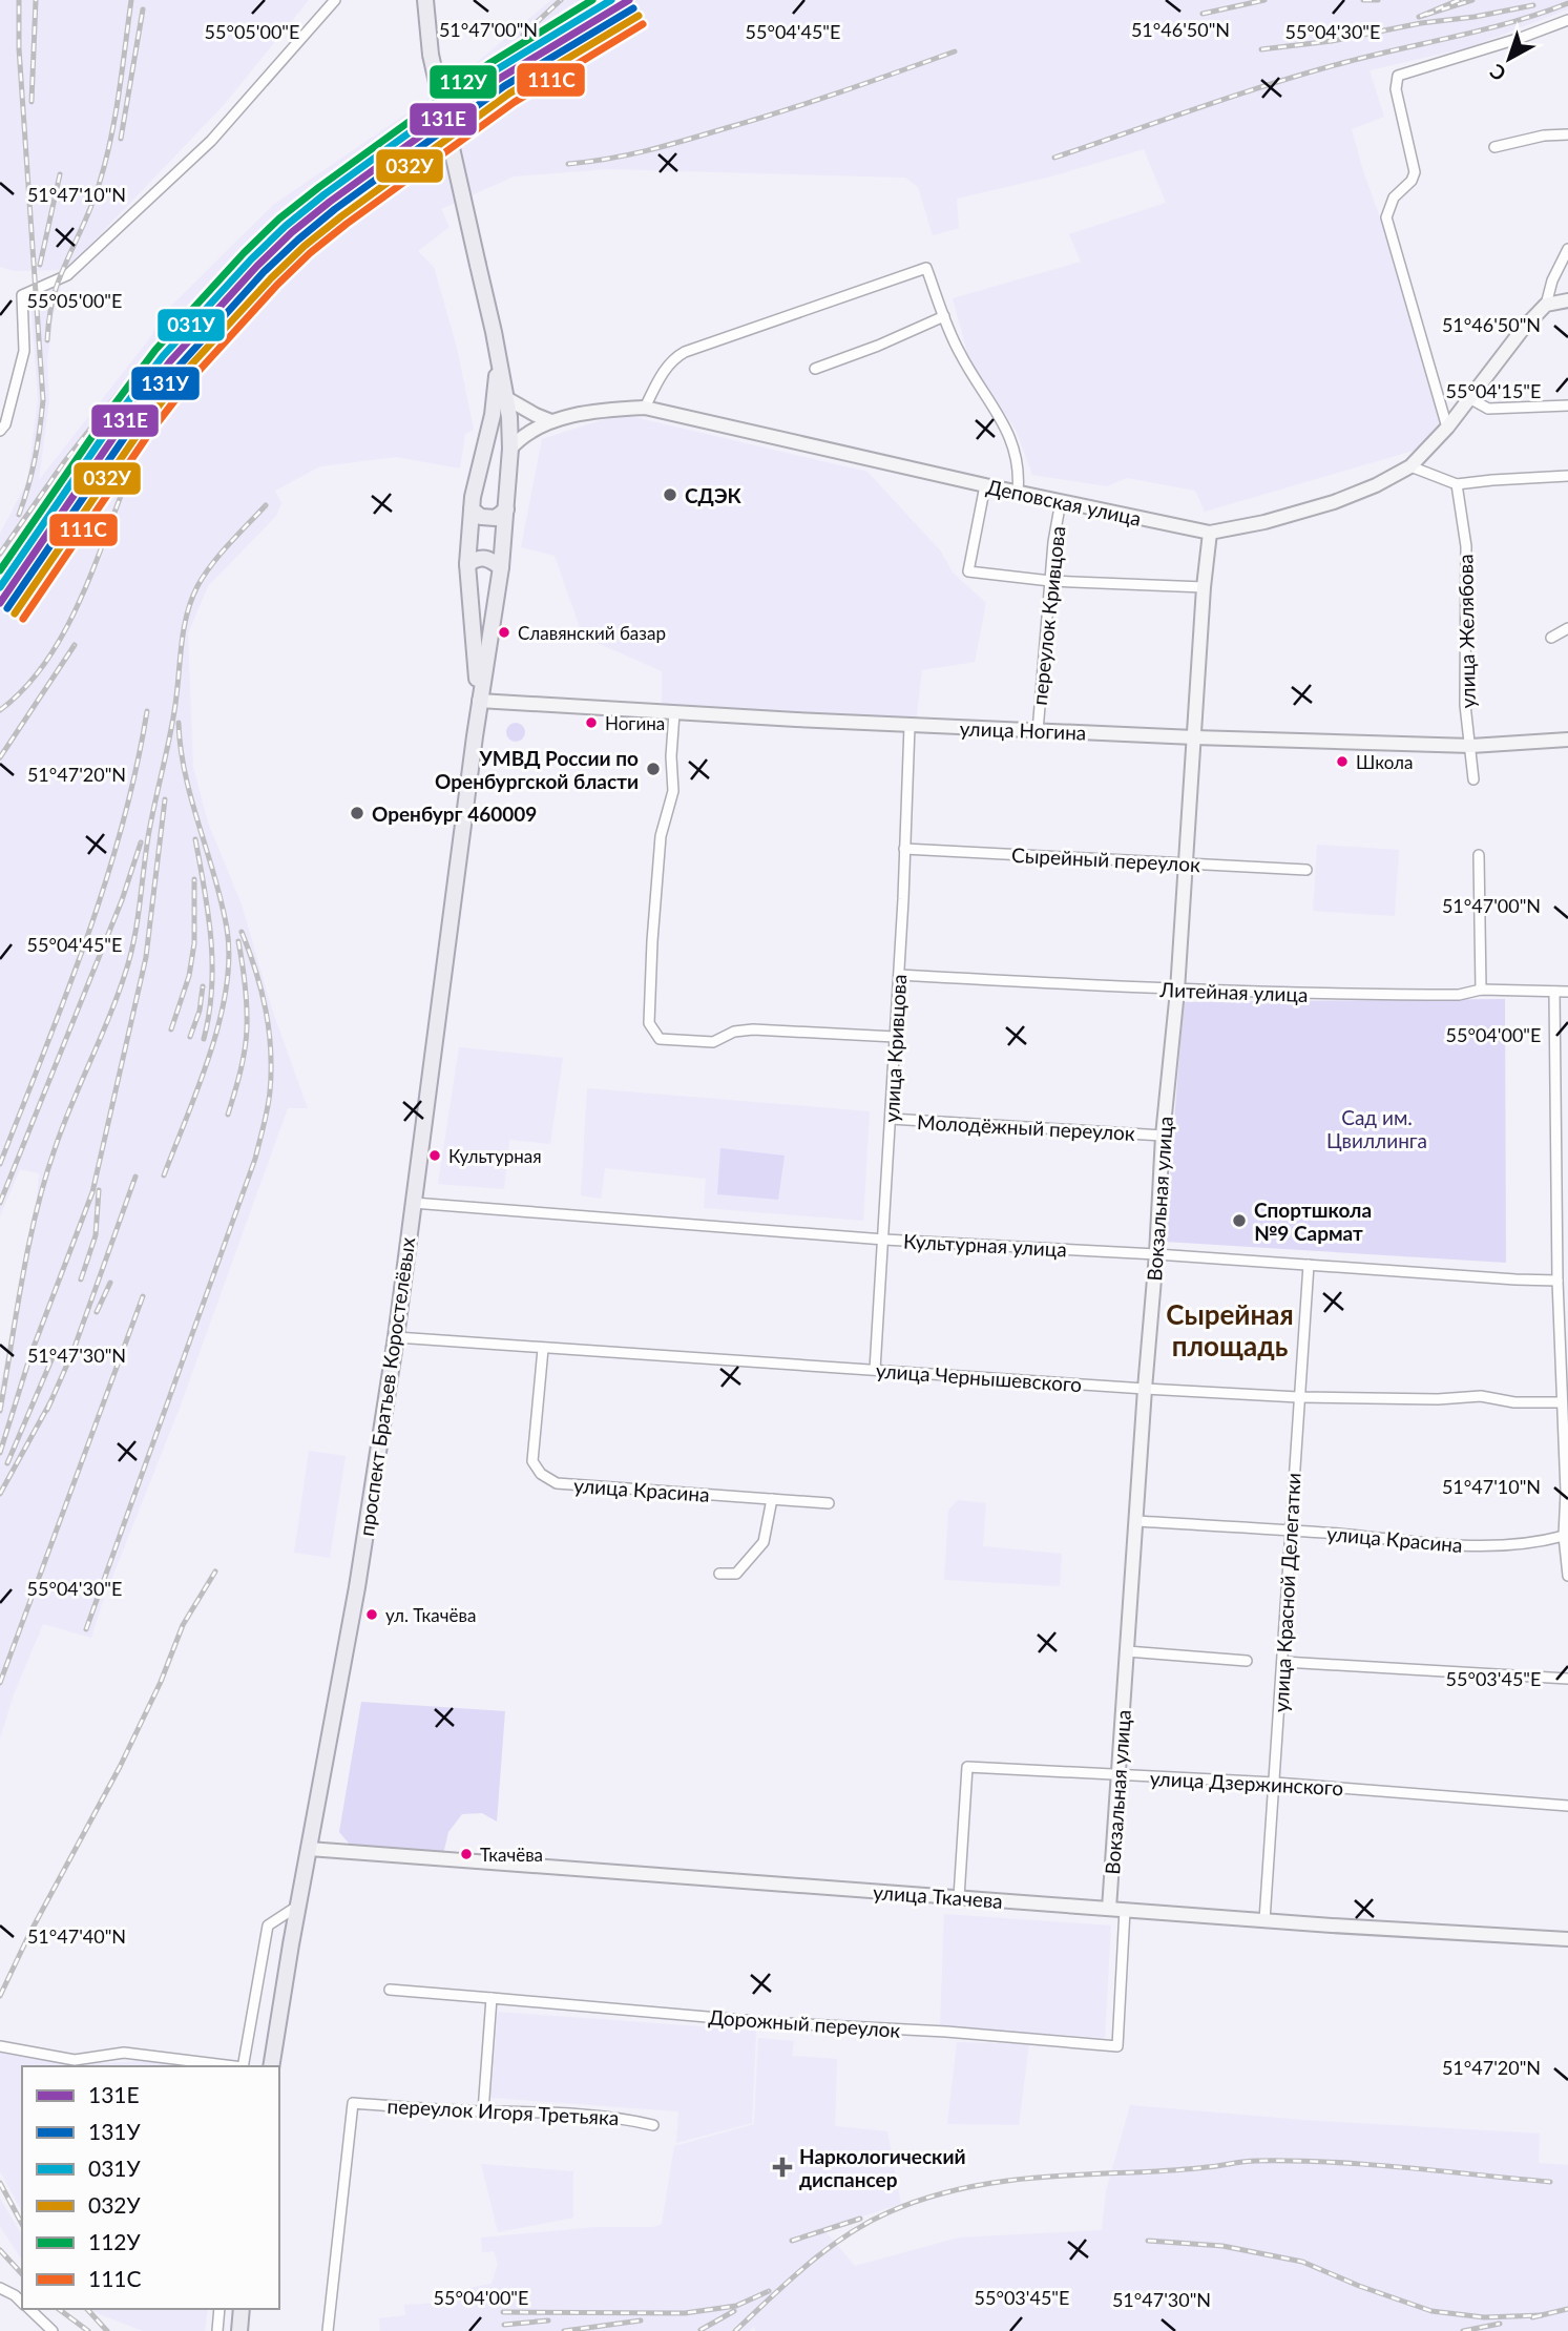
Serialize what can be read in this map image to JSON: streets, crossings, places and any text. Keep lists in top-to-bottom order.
{
  "streets": {
    "main road": ["проспект Братьев Коростелёвых"],
    "street": [
      "Деповская улица",
      "переулок Кривцова",
      "улица Желябова",
      "улица Ногина",
      "Сырейный переулок",
      "Литейная улица",
      "улица Кривцова",
      "Молодёжный переулок",
      "Вокзальная улица",
      "Культурная улица",
      "улица Чернышевского",
      "улица Красина",
      "улица Красной Делегатки",
      "улица Дзержинского",
      "улица Ткачева",
      "Дорожный переулок",
      "переулок Игоря Третьяка"
    ]
  },
  "crossings": [
    ["Деповская улица", "переулок Кривцова"],
    ["Деповская улица", "Вокзальная улица"],
    ["Деповская улица", "проспект Братьев Коростелёвых"],
    ["переулок Кривцова", "улица Ногина"],
    ["улица Желябова", "улица Ногина"],
    ["улица Ногина", "улица Кривцова"],
    ["улица Ногина", "Вокзальная улица"],
    ["улица Ногина", "проспект Братьев Коростелёвых"],
    ["Сырейный переулок", "улица Кривцова"],
    ["Сырейный переулок", "Вокзальная улица"],
    ["Литейная улица", "улица Кривцова"],
    ["Литейная улица", "Вокзальная улица"],
    ["улица Кривцова", "Молодёжный переулок"],
    ["улица Кривцова", "Культурная улица"],
    ["улица Кривцова", "улица Чернышевского"],
    ["Молодёжный переулок", "Вокзальная улица"],
    ["Вокзальная улица", "Культурная улица"],
    ["Вокзальная улица", "улица Чернышевского"],
    ["Вокзальная улица", "улица Красина"],
    ["Вокзальная улица", "улица Дзержинского"],
    ["Вокзальная улица", "улица Ткачева"],
    ["Культурная улица", "проспект Братьев Коростелёвых"],
    ["Культурная улица", "улица Красной Делегатки"],
    ["улица Чернышевского", "проспект Братьев Коростелёвых"],
    ["улица Чернышевского", "улица Красина"],
    ["улица Чернышевского", "улица Красной Делегатки"],
    ["проспект Братьев Коростелёвых", "улица Ткачева"],
    ["улица Красина", "улица Красной Делегатки"],
    ["улица Красной Делегатки", "улица Дзержинского"],
    ["улица Красной Делегатки", "улица Ткачева"],
    ["улица Дзержинского", "улица Ткачева"],
    ["улица Ткачева", "Дорожный переулок"]
  ],
  "districts": ["Сырейная площадь"],
  "parks": ["Сад им. Цвиллинга"],
  "places": {
    "other": [
      "СДЭК",
      "Славянский базар",
      "Ногина",
      "Школа",
      "УМВД России по Оренбургской бласти",
      "Оренбург 460009",
      "Культурная",
      "Спортшкола №9 Сармат",
      "ул. Ткачёва",
      "Ткачёва"
    ],
    "health": ["Наркологический диспансер"]
  },
  "lines": [
    "transit line 131Е",
    "transit line 031У",
    "transit line 112У",
    "transit line 131У",
    "transit line 032У",
    "transit line 111С"
  ],
  "legend": [
    "131Е",
    "131У",
    "031У",
    "032У",
    "112У",
    "111С"
  ],
  "north": "bottom left",
  "coordinates": [
    "51°46'50\"N",
    "51°47'00\"N",
    "55°05'00\"E",
    "55°04'45\"E",
    "55°04'30\"E",
    "51°47'10\"N",
    "55°04'15\"E",
    "51°47'20\"N",
    "55°04'00\"E",
    "51°47'30\"N",
    "55°03'45\"E",
    "51°47'40\"N"
  ]
}
